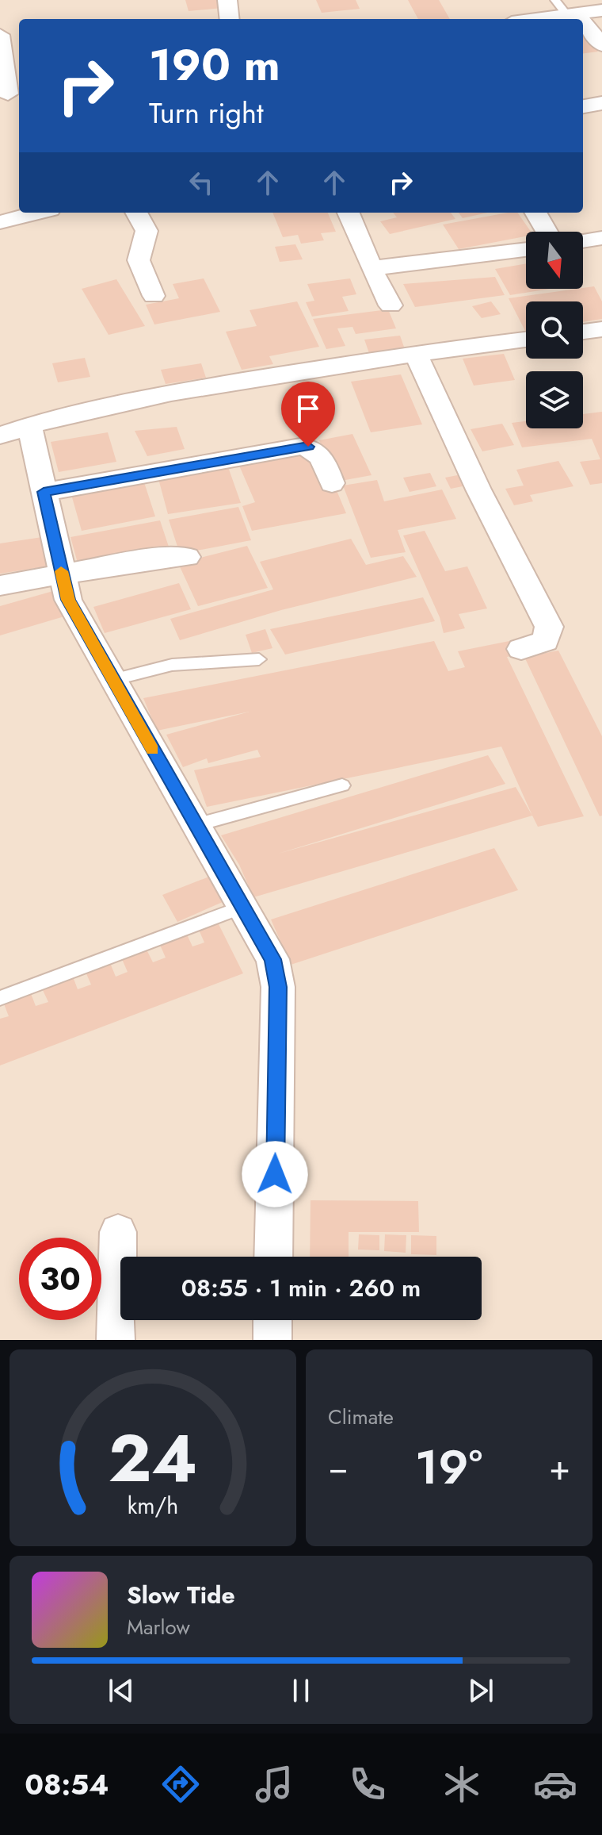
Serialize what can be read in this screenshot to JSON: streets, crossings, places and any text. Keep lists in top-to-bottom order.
{
  "north": "bottom",
  "page": {
    "turn": ["190 m", "Turn right"],
    "limit": "30",
    "trip": "08:55 · 1 min · 260 m",
    "tile": "Climate",
    "heat": ["−", "19°", "+"],
    "song": ["Slow Tide", "Marlow"],
    "tabs": "08:54",
    "gauge": ["24", "km/h"]
  }
}
